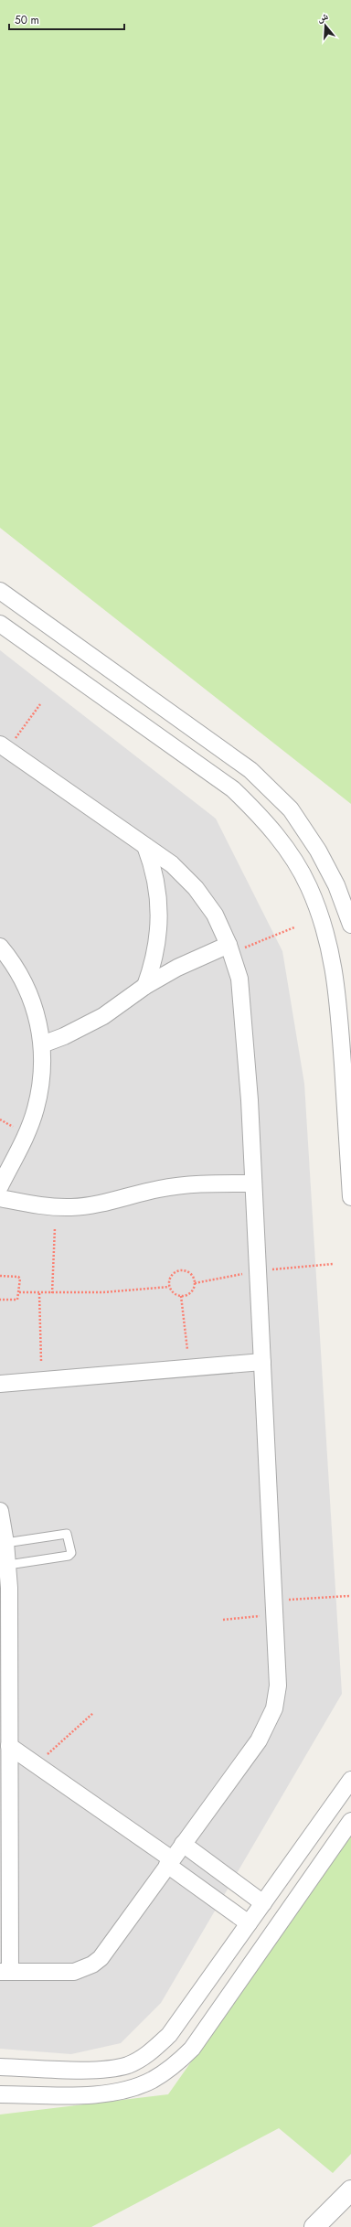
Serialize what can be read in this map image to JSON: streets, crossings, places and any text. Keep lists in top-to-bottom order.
{
  "scale_bar": "50 m",
  "north": "top"
}
